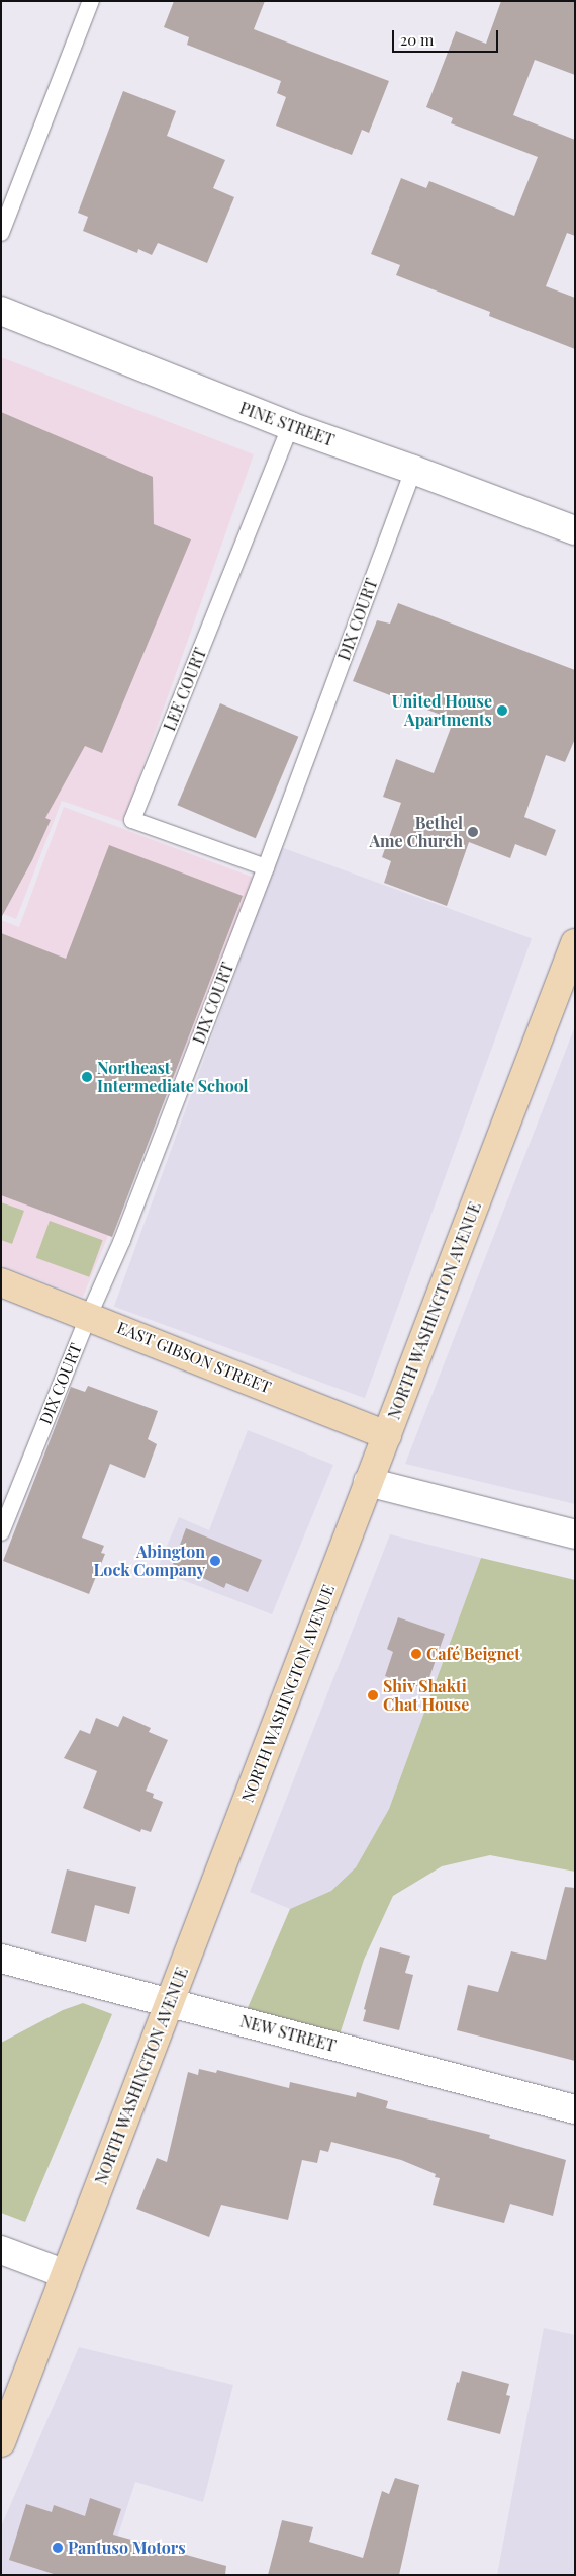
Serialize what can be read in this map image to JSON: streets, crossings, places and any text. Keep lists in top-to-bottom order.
{
  "streets": {
    "street": [
      "PINE STREET",
      "NORTH WASHINGTON AVENUE",
      "EAST GIBSON STREET",
      "NEW STREET"
    ],
    "lane": ["DIX COURT", "LEE COURT"]
  },
  "crossings": [
    ["PINE STREET", "DIX COURT"],
    ["PINE STREET", "LEE COURT"],
    ["DIX COURT", "LEE COURT"],
    ["DIX COURT", "EAST GIBSON STREET"],
    ["NORTH WASHINGTON AVENUE", "EAST GIBSON STREET"],
    ["NORTH WASHINGTON AVENUE", "NEW STREET"]
  ],
  "places": [
    "United House Apartments",
    "Bethel Ame Church",
    "Northeast Intermediate School",
    "Abington Lock Company",
    "Café Beignet",
    "Shiv Shakti Chat House",
    "Pantuso Motors"
  ],
  "scale_bar": "20 m"
}
